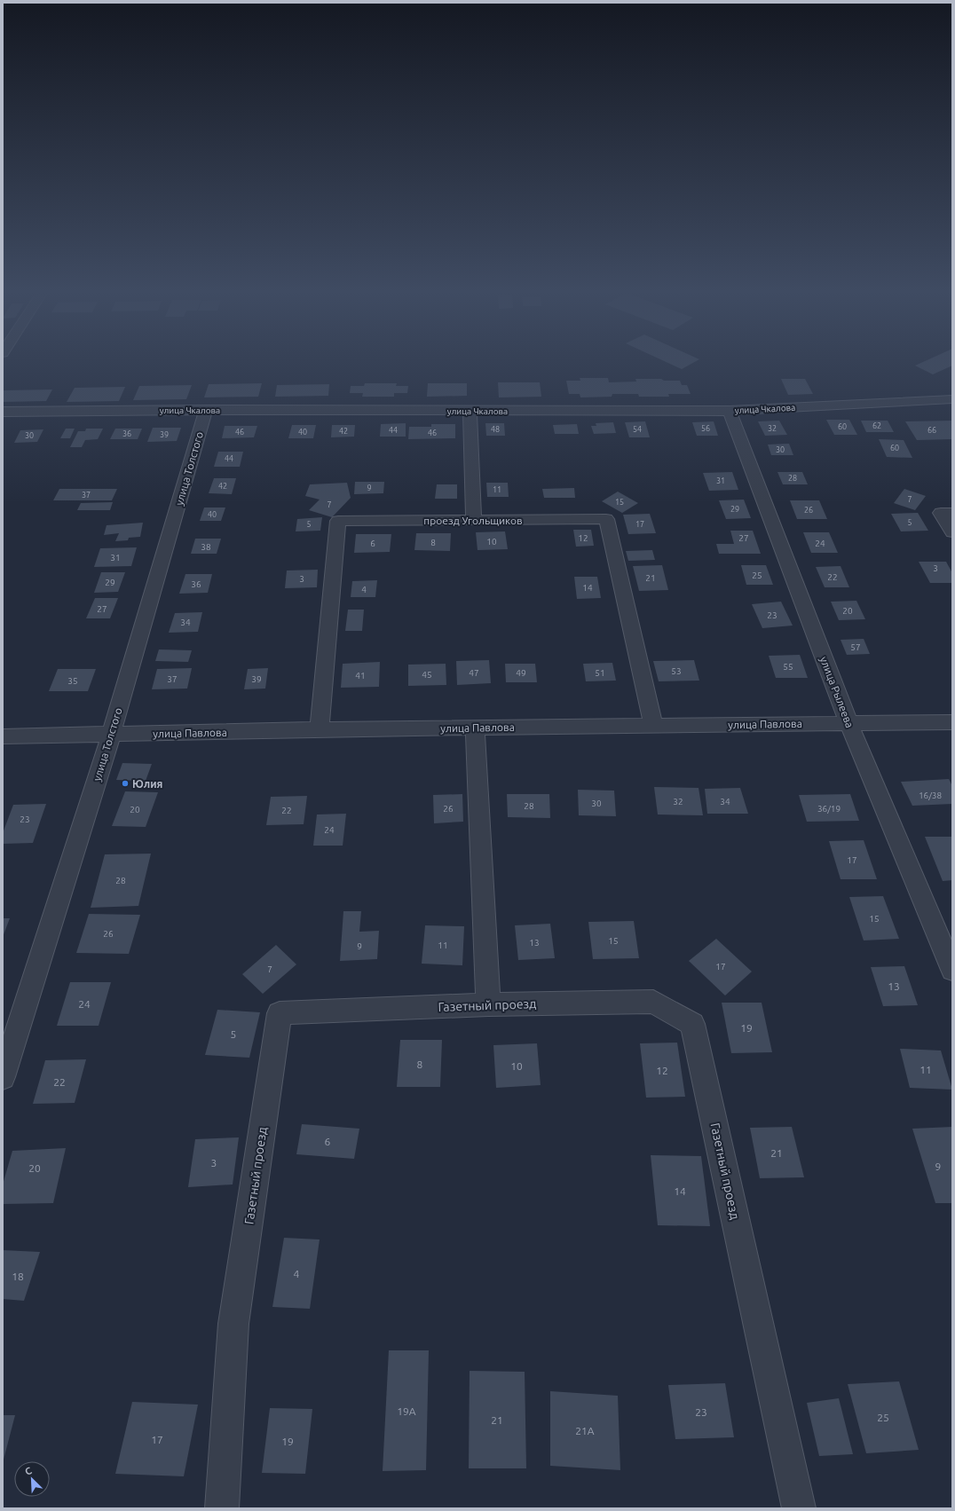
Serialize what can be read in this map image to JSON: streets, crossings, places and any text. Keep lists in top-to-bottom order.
{
  "streets": {
    "street": [
      "улица Чкалова",
      "улица Толстого",
      "проезд Угольщиков",
      "улица Рылеева",
      "улица Павлова",
      "Газетный проезд"
    ]
  },
  "crossings": [
    ["улица Чкалова", "улица Толстого"],
    ["улица Чкалова", "улица Рылеева"],
    ["улица Толстого", "улица Павлова"],
    ["проезд Угольщиков", "улица Павлова"],
    ["улица Рылеева", "улица Павлова"]
  ],
  "places": ["Юлия"],
  "house_numbers": [
    "62",
    "60",
    "56",
    "32",
    "48",
    "54",
    "44",
    "66",
    "42",
    "46",
    "40",
    "46",
    "36",
    "39",
    "30",
    "60",
    "30",
    "44",
    "28",
    "31",
    "42",
    "9",
    "11",
    "37",
    "7",
    "15",
    "7",
    "29",
    "26",
    "40",
    "5",
    "5",
    "17",
    "12",
    "27",
    "10",
    "8",
    "6",
    "24",
    "38",
    "31",
    "3",
    "25",
    "22",
    "21",
    "3",
    "29",
    "36",
    "14",
    "4",
    "27",
    "20",
    "23",
    "34",
    "57",
    "55",
    "53",
    "47",
    "49",
    "51",
    "45",
    "41",
    "37",
    "39",
    "35",
    "16/38",
    "32",
    "34",
    "30",
    "28",
    "26",
    "36/19",
    "20",
    "22",
    "23",
    "24",
    "17",
    "28",
    "15",
    "26",
    "15",
    "13",
    "11",
    "9",
    "17",
    "7",
    "13",
    "24",
    "19",
    "5",
    "8",
    "10",
    "11",
    "12",
    "22",
    "6",
    "21",
    "3",
    "9",
    "20",
    "14",
    "4",
    "18",
    "19А",
    "23",
    "25",
    "21",
    "21А",
    "17",
    "19"
  ],
  "north": "top left"
}
